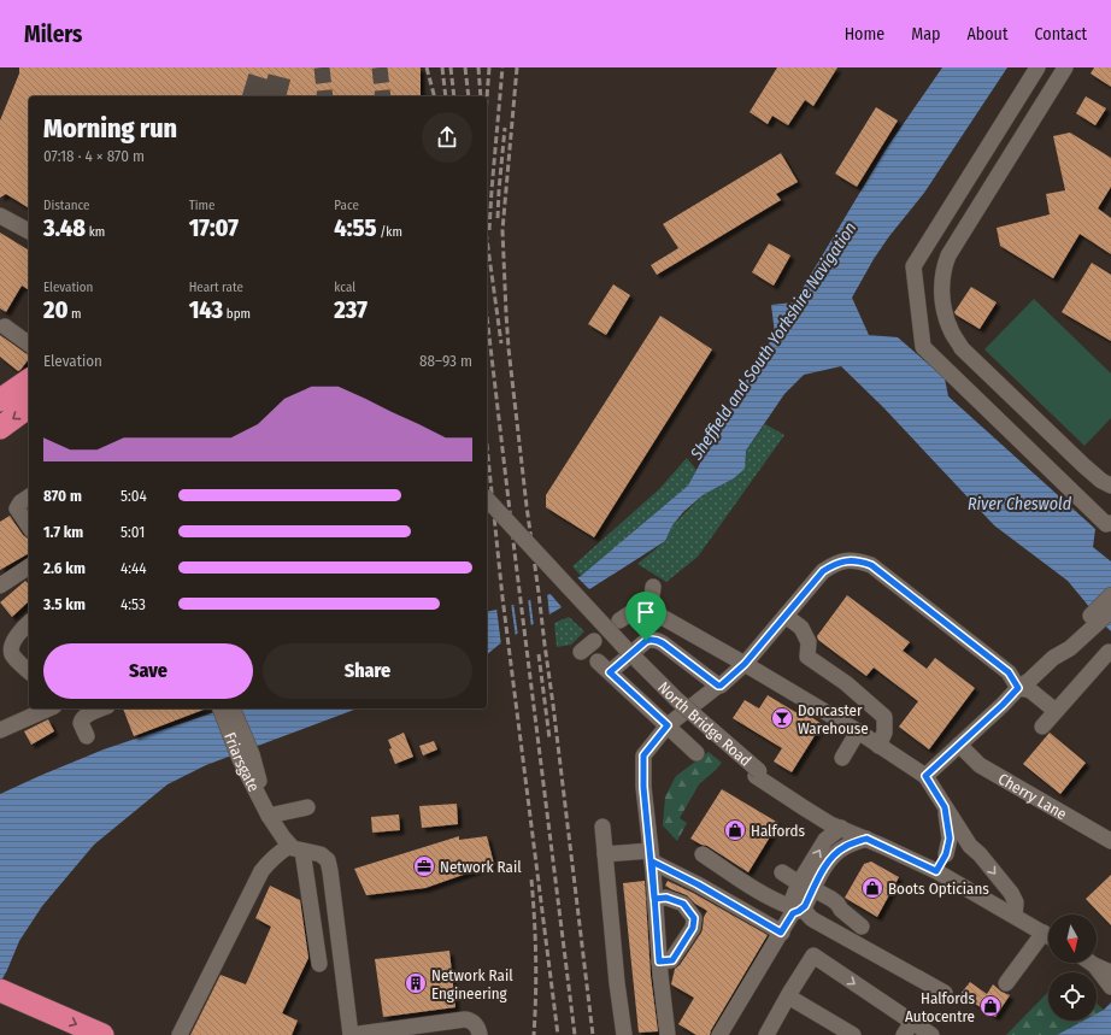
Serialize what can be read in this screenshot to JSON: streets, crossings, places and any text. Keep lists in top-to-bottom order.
{
  "streets": {
    "street": ["North Bridge Road", "Friarsgate", "Cherry Lane"]
  },
  "water": ["Sheffield and South Yorkshire Navigation", "River Cheswold"],
  "places": {
    "bar": ["Doncaster Warehouse"],
    "shop": ["Halfords", "Boots Opticians", "Halfords Autocentre"],
    "office": ["Network Rail"],
    "building": ["Network Rail Engineering"]
  },
  "north": "bottom",
  "page": {
    "header": "Milers",
    "nav": [
      "Home",
      "Map",
      "About",
      "Contact"
    ],
    "heading": ["Morning run", "07:18 · 4 × 870 m"],
    "stats": [
      ["Distance", "3.48 km"],
      ["Time", "17:07"],
      ["Pace", "4:55 /km"],
      ["Elevation", "20 m"],
      ["Heart rate", "143 bpm"],
      ["kcal", "237"]
    ],
    "chart": ["Elevation", "88–93 m"],
    "list": [
      {
        "name": "870 m",
        "note": "5:04"
      },
      {
        "name": "1.7 km",
        "note": "5:01"
      },
      {
        "name": "2.6 km",
        "note": "4:44"
      },
      {
        "name": "3.5 km",
        "note": "4:53"
      }
    ],
    "buttons": ["Save", "Share"]
  }
}
